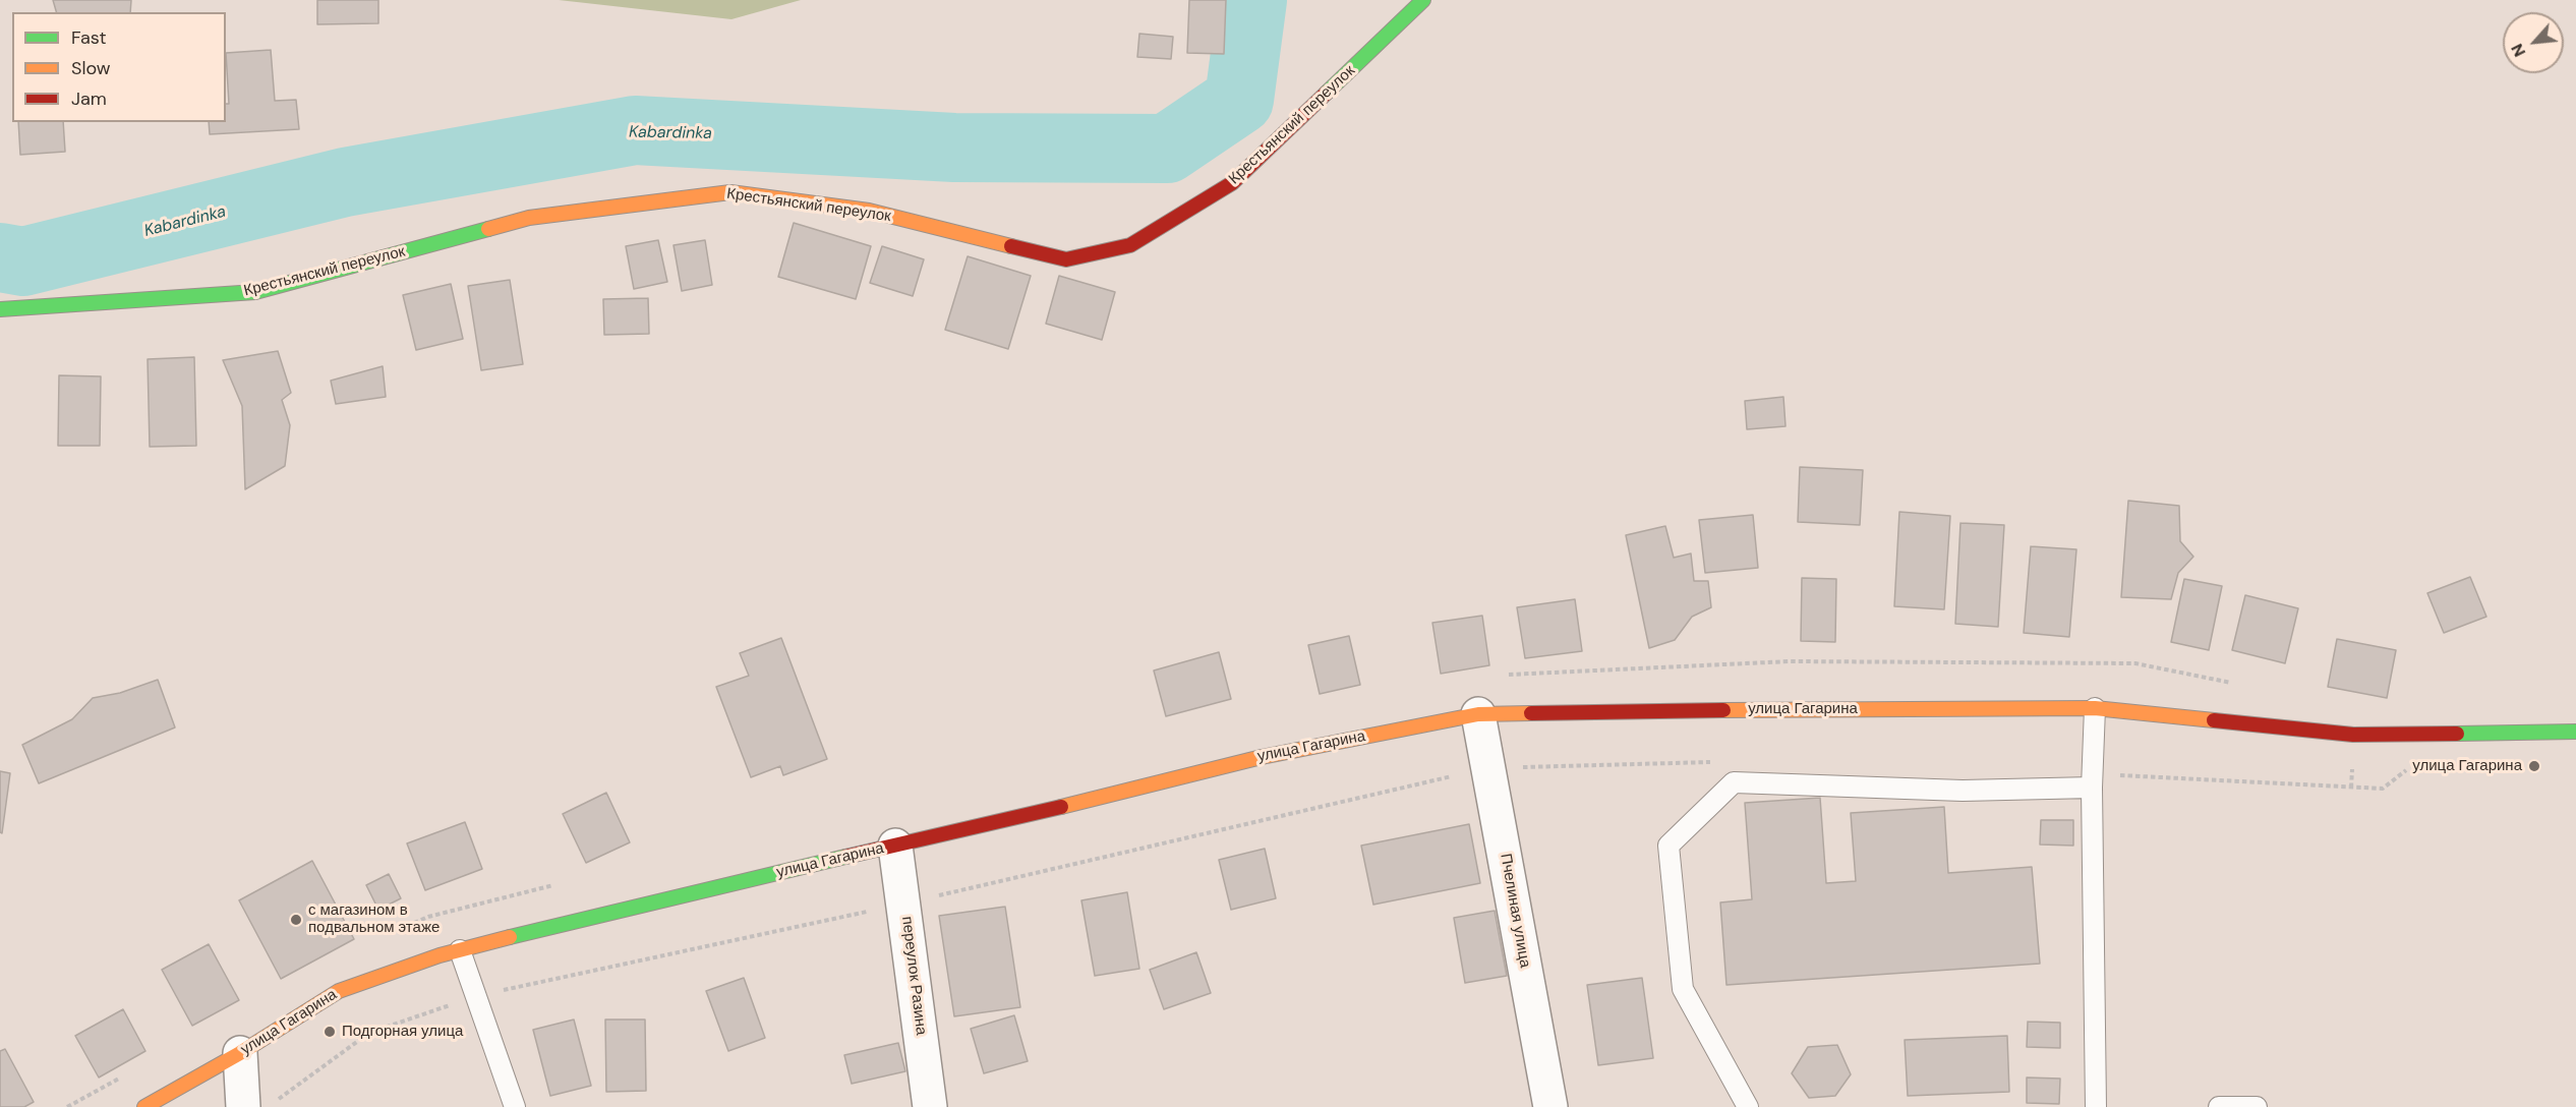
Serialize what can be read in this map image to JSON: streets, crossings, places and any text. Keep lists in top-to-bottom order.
{
  "streets": {
    "street": [
      "Крестьянский переулок",
      "улица Гагарина",
      "Пчелиная улица",
      "переулок Разина"
    ]
  },
  "crossings": [
    ["улица Гагарина", "Пчелиная улица"],
    ["улица Гагарина", "переулок Разина"]
  ],
  "water": ["Kabardinka"],
  "places": ["улица Гагарина", "с магазином в подвальном этаже", "Подгорная улица"],
  "legend": ["Fast", "Slow", "Jam"],
  "north": "bottom left"
}
